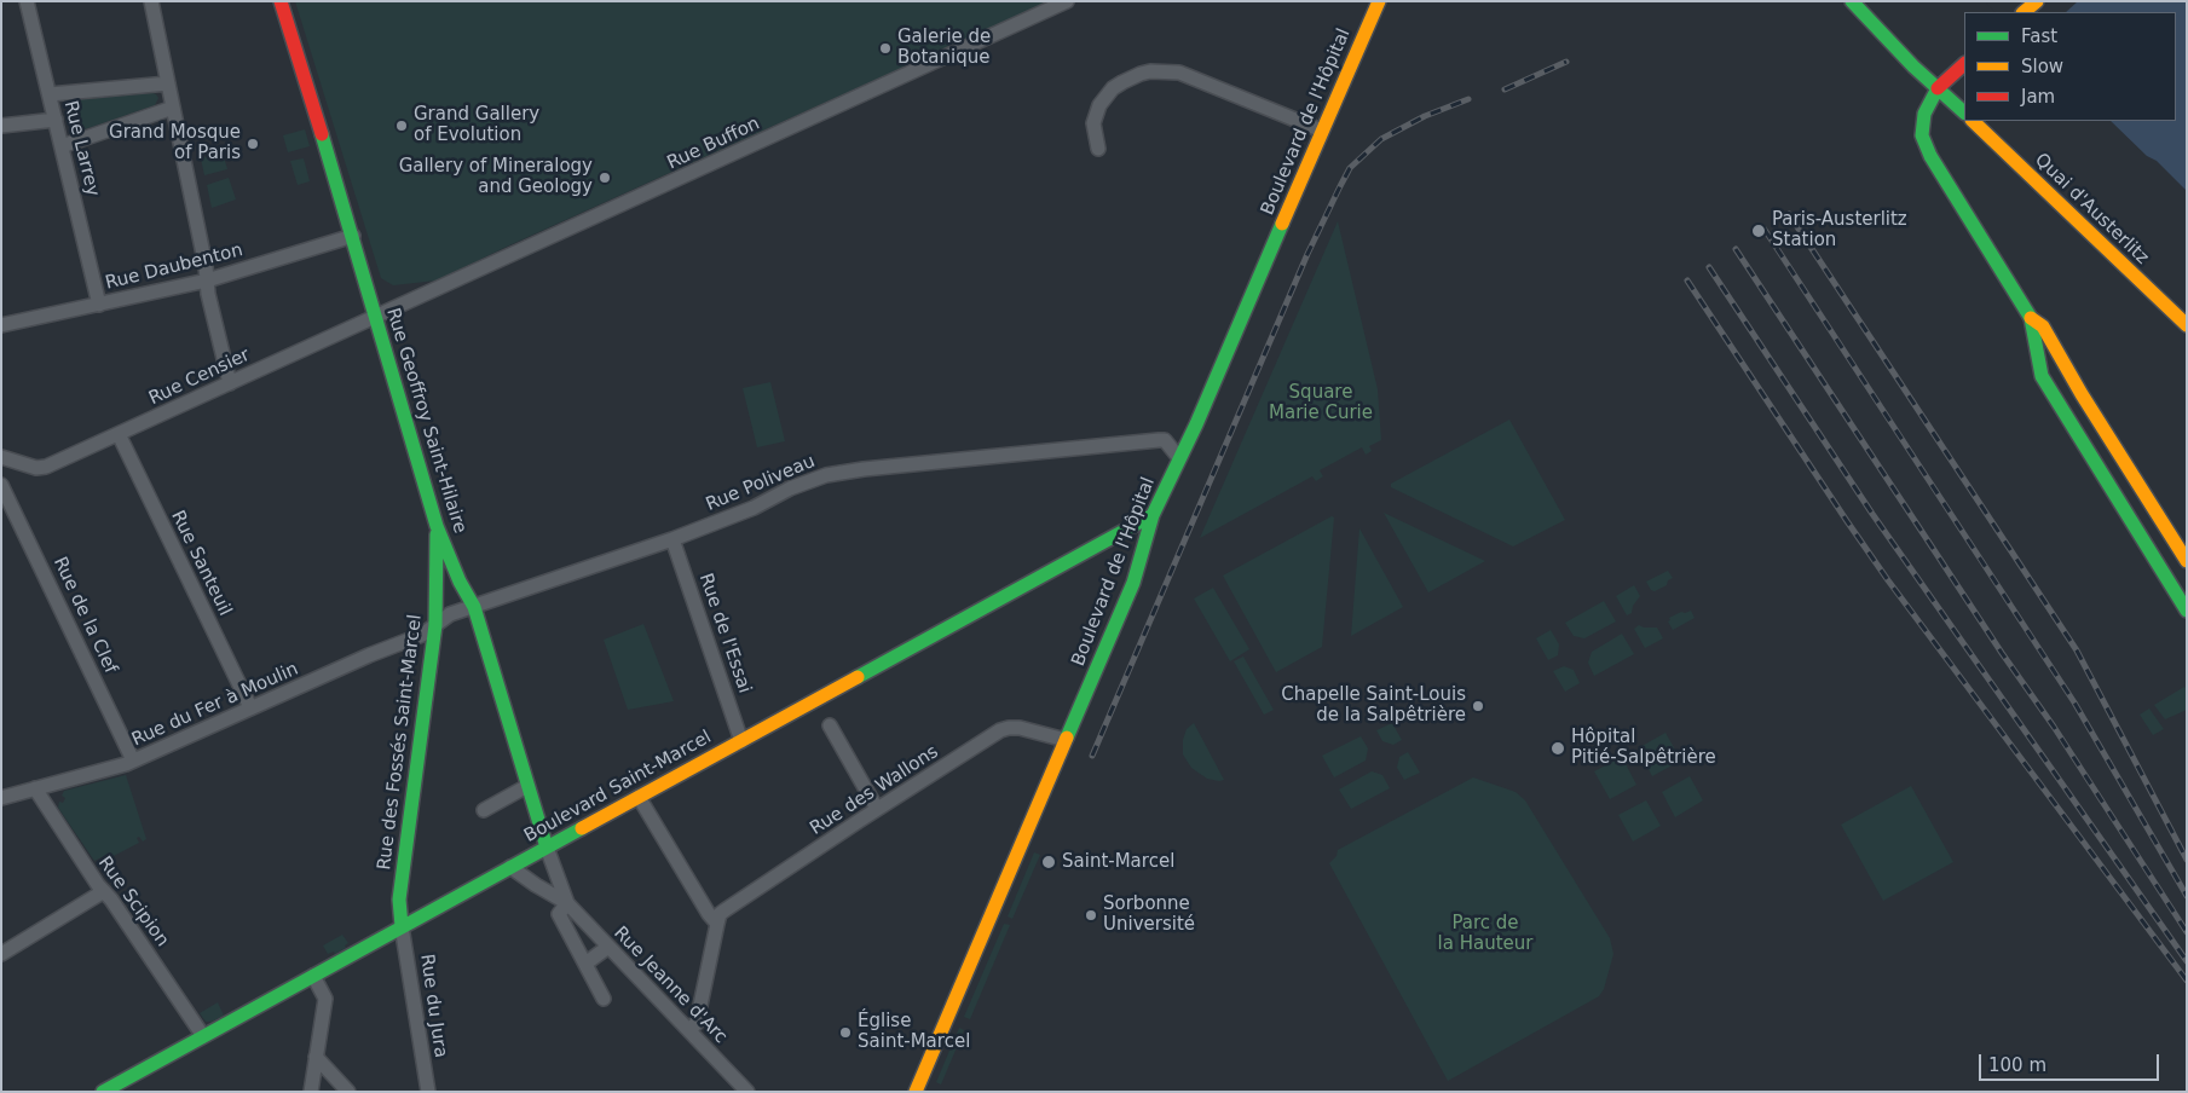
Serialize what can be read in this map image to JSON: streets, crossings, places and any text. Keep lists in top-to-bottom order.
{
  "streets": {
    "main road": [
      "Boulevard de l'Hôpital",
      "Quai d'Austerlitz",
      "Rue Geoffroy Saint-Hilaire",
      "Rue des Fossés Saint-Marcel",
      "Boulevard Saint-Marcel"
    ],
    "street": [
      "Rue Buffon",
      "Rue Larrey",
      "Rue Daubenton",
      "Rue Censier",
      "Rue Poliveau",
      "Rue Santeuil",
      "Rue de la Clef",
      "Rue de l'Essai",
      "Rue du Fer à Moulin",
      "Rue des Wallons",
      "Rue Scipion",
      "Rue Jeanne d'Arc",
      "Rue du Jura"
    ]
  },
  "crossings": [
    ["Boulevard de l'Hôpital", "Rue Poliveau"],
    ["Boulevard de l'Hôpital", "Boulevard Saint-Marcel"],
    ["Boulevard de l'Hôpital", "Rue des Wallons"],
    ["Rue Buffon", "Rue Censier"],
    ["Rue Buffon", "Rue Geoffroy Saint-Hilaire"],
    ["Rue Larrey", "Rue Daubenton"],
    ["Rue Daubenton", "Rue Geoffroy Saint-Hilaire"],
    ["Rue Censier", "Rue Geoffroy Saint-Hilaire"],
    ["Rue Censier", "Rue Santeuil"],
    ["Rue Geoffroy Saint-Hilaire", "Rue Poliveau"],
    ["Rue Geoffroy Saint-Hilaire", "Rue des Fossés Saint-Marcel"],
    ["Rue Geoffroy Saint-Hilaire", "Boulevard Saint-Marcel"],
    ["Rue Geoffroy Saint-Hilaire", "Rue Jeanne d'Arc"],
    ["Rue Poliveau", "Rue de l'Essai"],
    ["Rue Poliveau", "Rue du Fer à Moulin"],
    ["Rue Poliveau", "Rue des Fossés Saint-Marcel"],
    ["Rue Santeuil", "Rue du Fer à Moulin"],
    ["Rue de la Clef", "Rue du Fer à Moulin"],
    ["Rue de l'Essai", "Boulevard Saint-Marcel"],
    ["Rue du Fer à Moulin", "Rue des Fossés Saint-Marcel"],
    ["Rue du Fer à Moulin", "Rue Scipion"],
    ["Rue des Fossés Saint-Marcel", "Boulevard Saint-Marcel"],
    ["Rue des Fossés Saint-Marcel", "Rue du Jura"],
    ["Boulevard Saint-Marcel", "Rue Scipion"],
    ["Boulevard Saint-Marcel", "Rue Jeanne d'Arc"],
    ["Boulevard Saint-Marcel", "Rue du Jura"]
  ],
  "parks": ["Square Marie Curie", "Parc de la Hauteur"],
  "places": [
    "Galerie de Botanique",
    "Grand Gallery of Evolution",
    "Grand Mosque of Paris",
    "Gallery of Mineralogy and Geology",
    "Paris-Austerlitz Station",
    "Chapelle Saint-Louis de la Salpêtrière",
    "Hôpital Pitié-Salpêtrière",
    "Saint-Marcel",
    "Sorbonne Université",
    "Église Saint-Marcel"
  ],
  "legend": ["Fast", "Slow", "Jam"],
  "scale_bar": "100 m"
}
